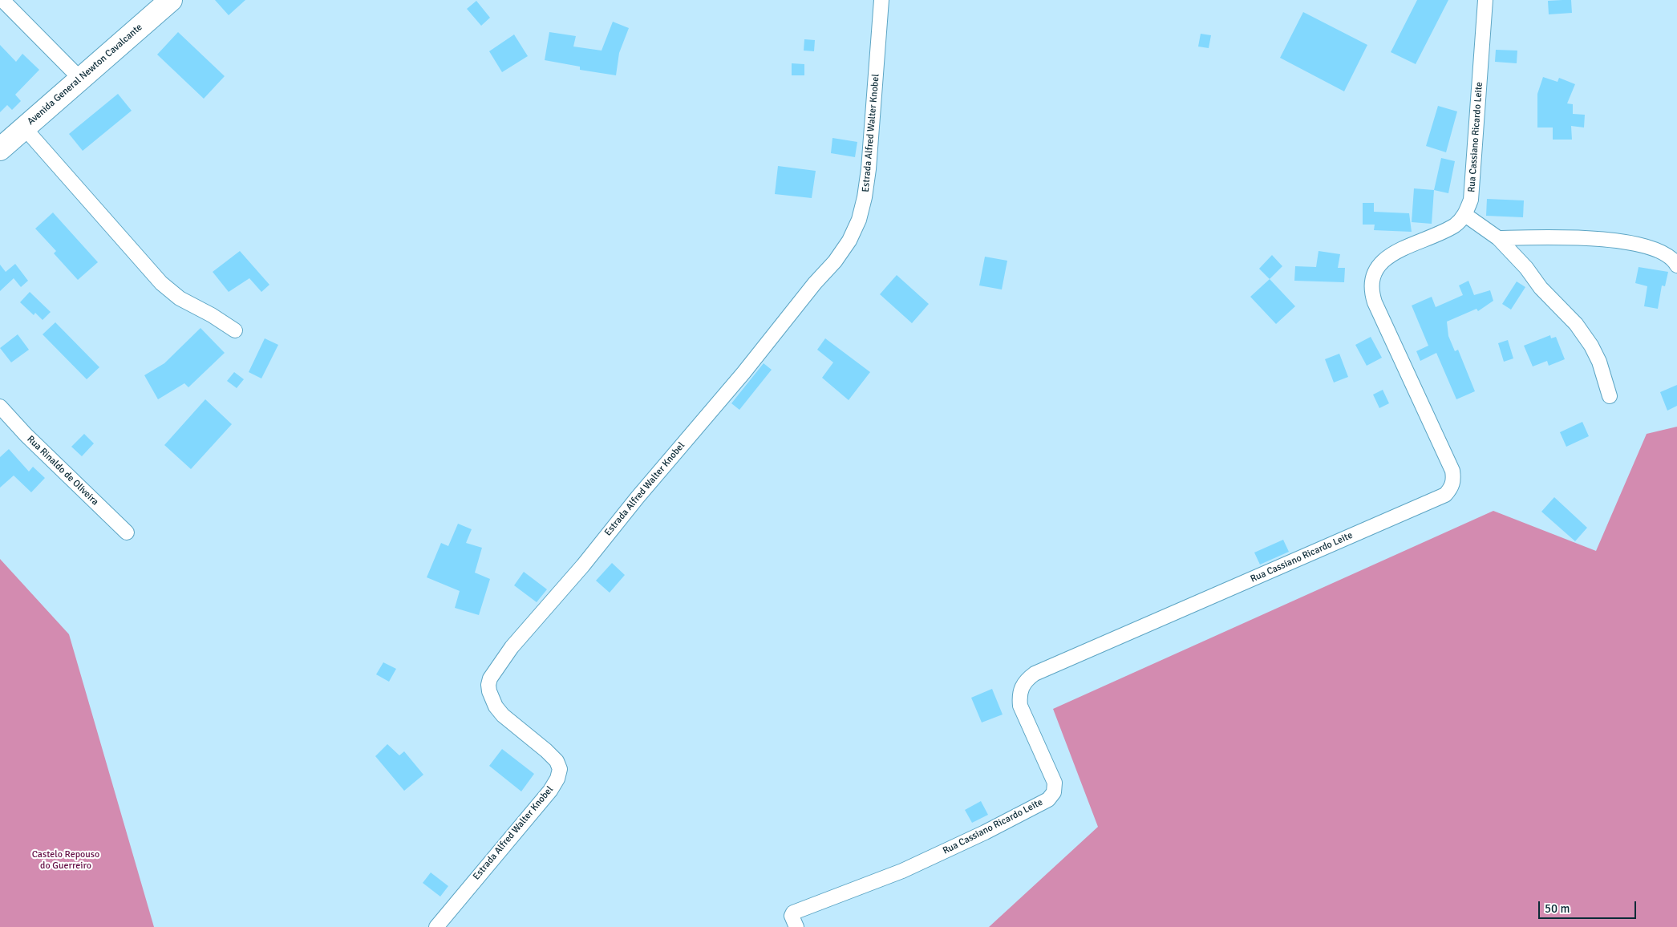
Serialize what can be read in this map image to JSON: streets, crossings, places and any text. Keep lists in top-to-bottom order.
{
  "streets": {
    "main road": ["Avenida General Newton Cavalcante"],
    "street": ["Estrada Alfred Walter Knobel", "Rua Cassiano Ricardo Leite", "Rua Rinaldo de Oliveira"]
  },
  "parks": ["Castelo Repouso do Guerreiro"],
  "scale_bar": "50 m"
}
